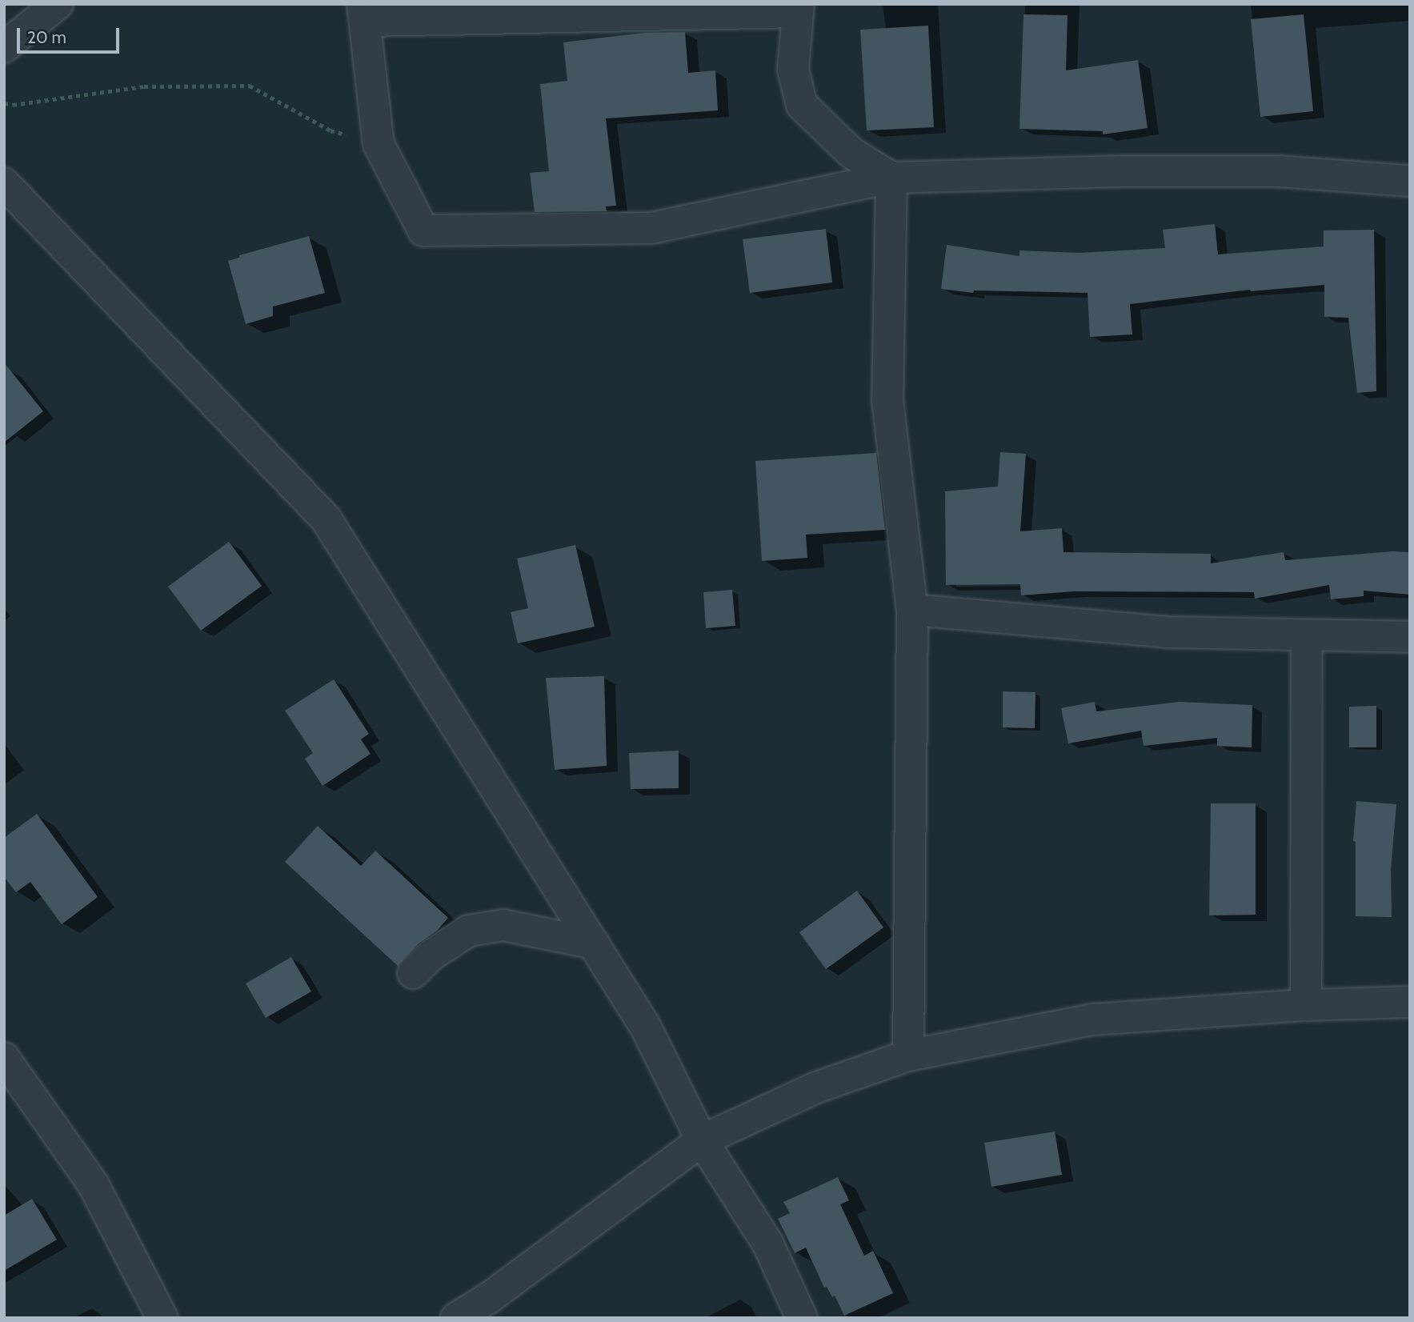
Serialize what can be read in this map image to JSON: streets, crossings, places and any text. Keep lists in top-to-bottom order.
{
  "scale_bar": "20 m"
}
